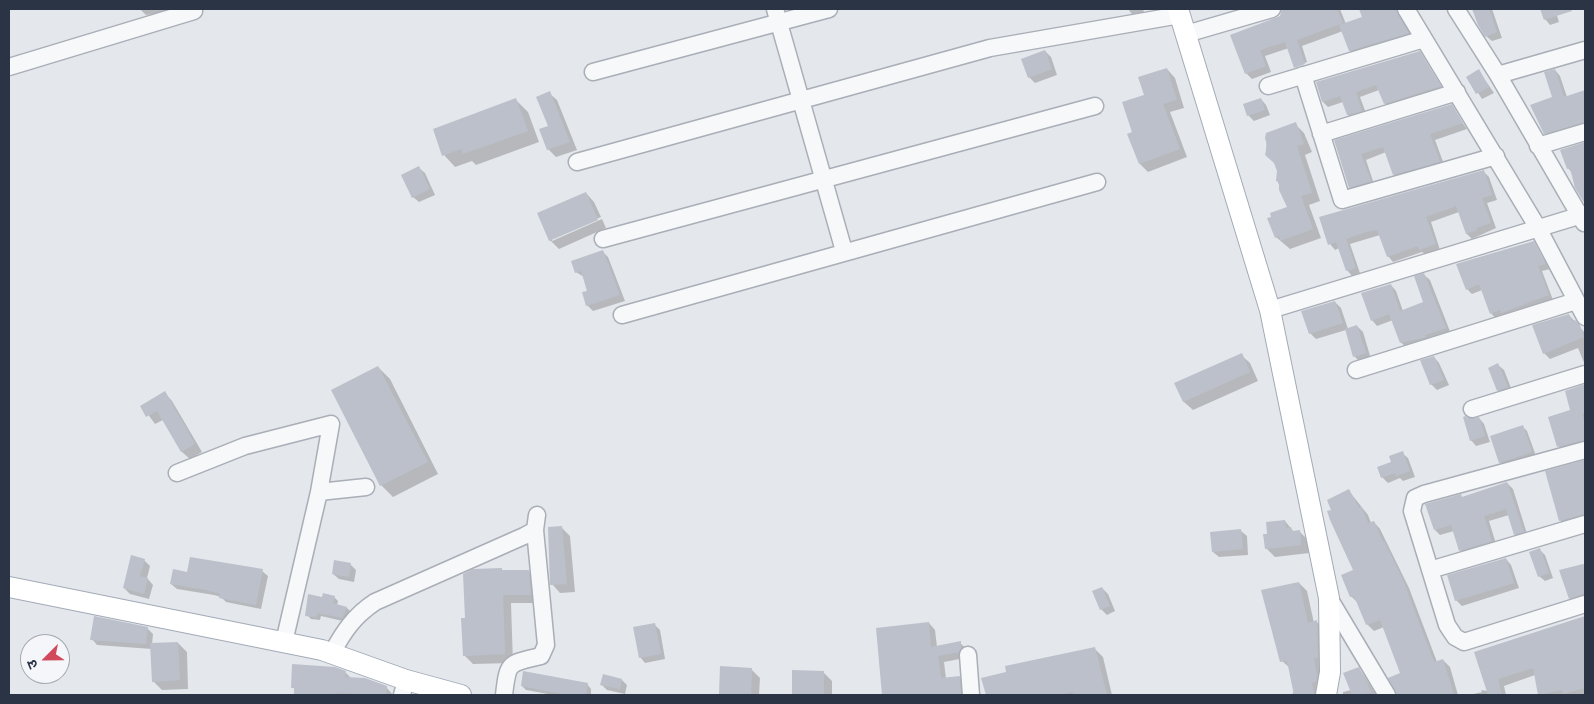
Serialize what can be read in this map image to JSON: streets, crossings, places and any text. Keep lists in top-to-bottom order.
{
  "north": "bottom left"
}
